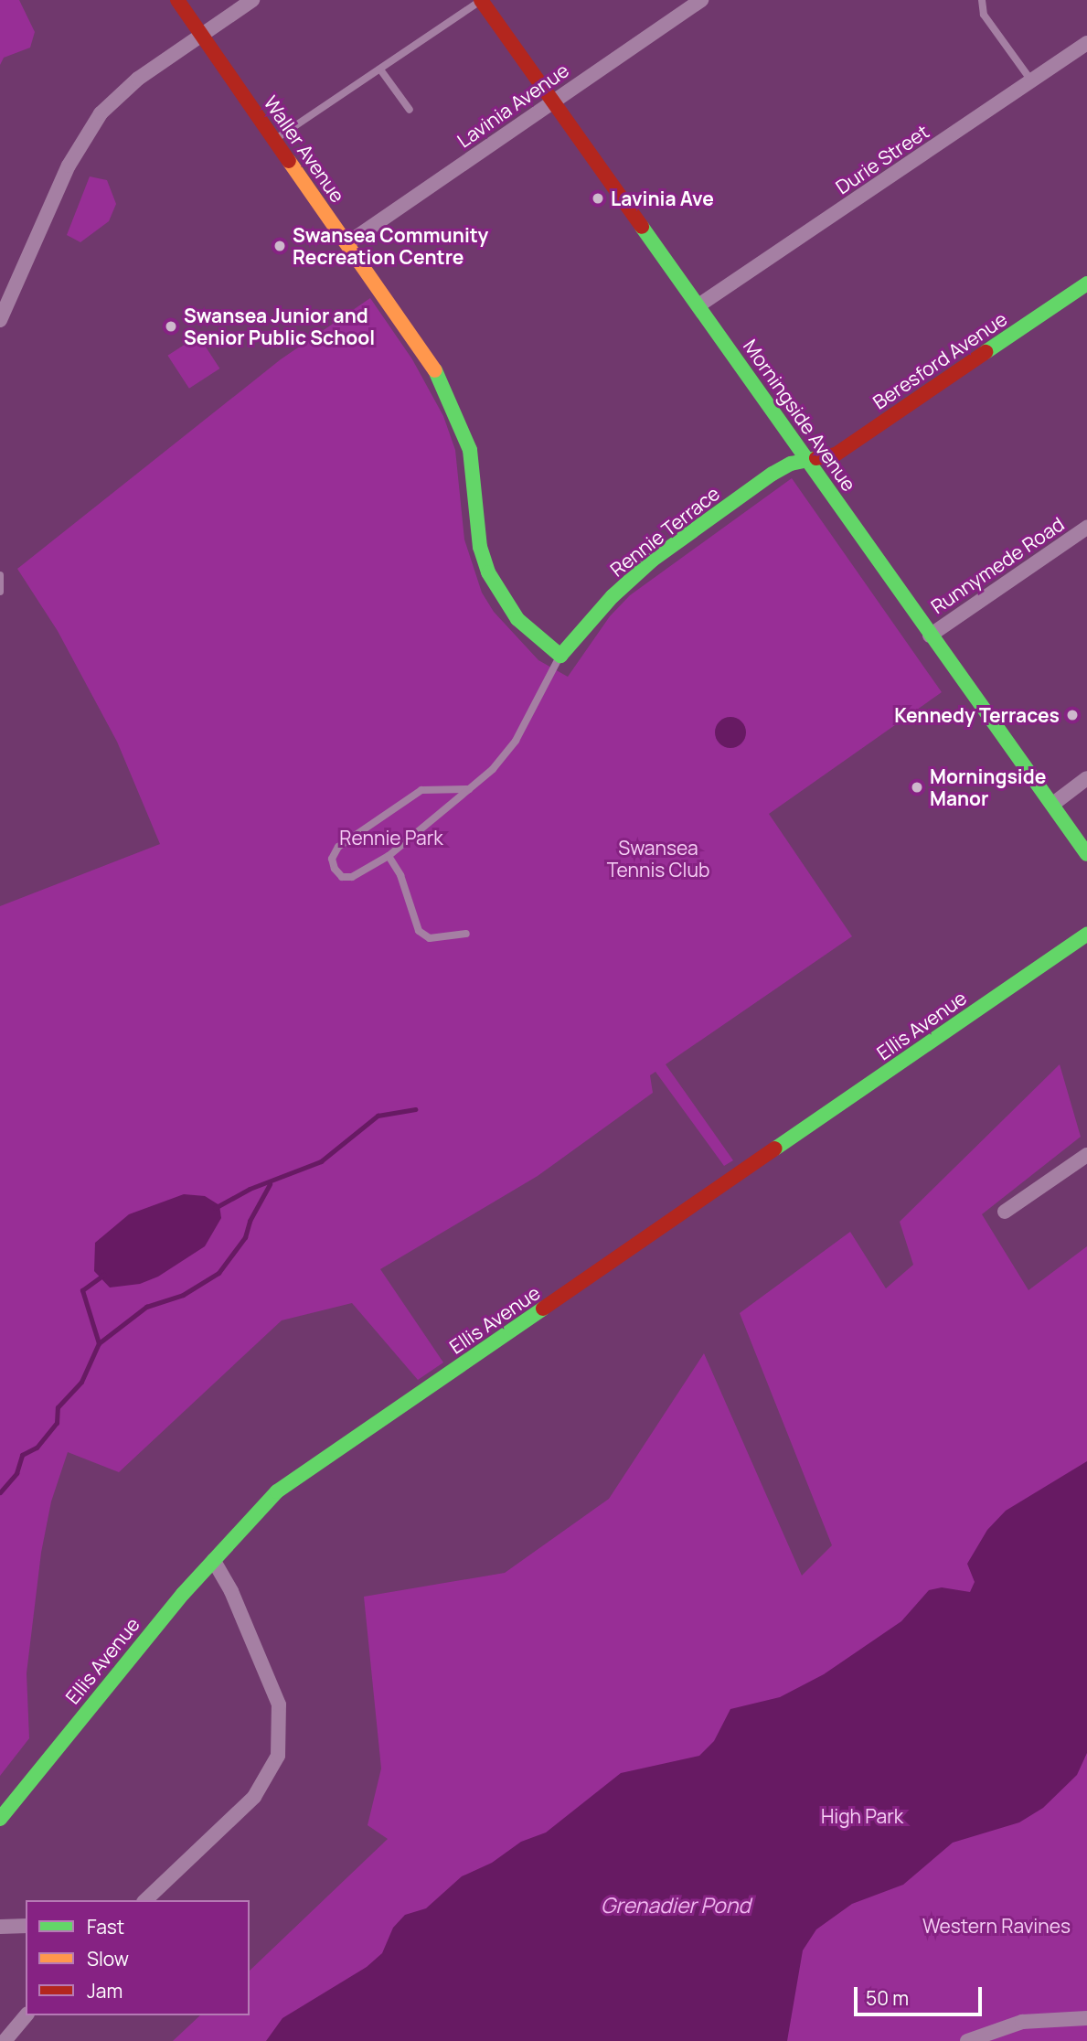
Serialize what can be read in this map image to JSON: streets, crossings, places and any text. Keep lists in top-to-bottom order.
{
  "streets": {
    "street": [
      "Lavinia Avenue",
      "Waller Avenue",
      "Durie Street",
      "Beresford Avenue",
      "Morningside Avenue",
      "Rennie Terrace",
      "Runnymede Road",
      "Ellis Avenue"
    ]
  },
  "crossings": [
    ["Lavinia Avenue", "Waller Avenue"],
    ["Lavinia Avenue", "Morningside Avenue"],
    ["Waller Avenue", "Rennie Terrace"],
    ["Durie Street", "Morningside Avenue"],
    ["Beresford Avenue", "Morningside Avenue"],
    ["Beresford Avenue", "Rennie Terrace"],
    ["Morningside Avenue", "Rennie Terrace"],
    ["Morningside Avenue", "Runnymede Road"]
  ],
  "water": ["Grenadier Pond"],
  "parks": [
    "Rennie Park",
    "Swansea Tennis Club",
    "High Park",
    "Western Ravines"
  ],
  "places": [
    "Lavinia Ave",
    "Swansea Community Recreation Centre",
    "Swansea Junior and Senior Public School",
    "Kennedy Terraces",
    "Morningside Manor"
  ],
  "legend": ["Fast", "Slow", "Jam"],
  "scale_bar": "50 m"
}
